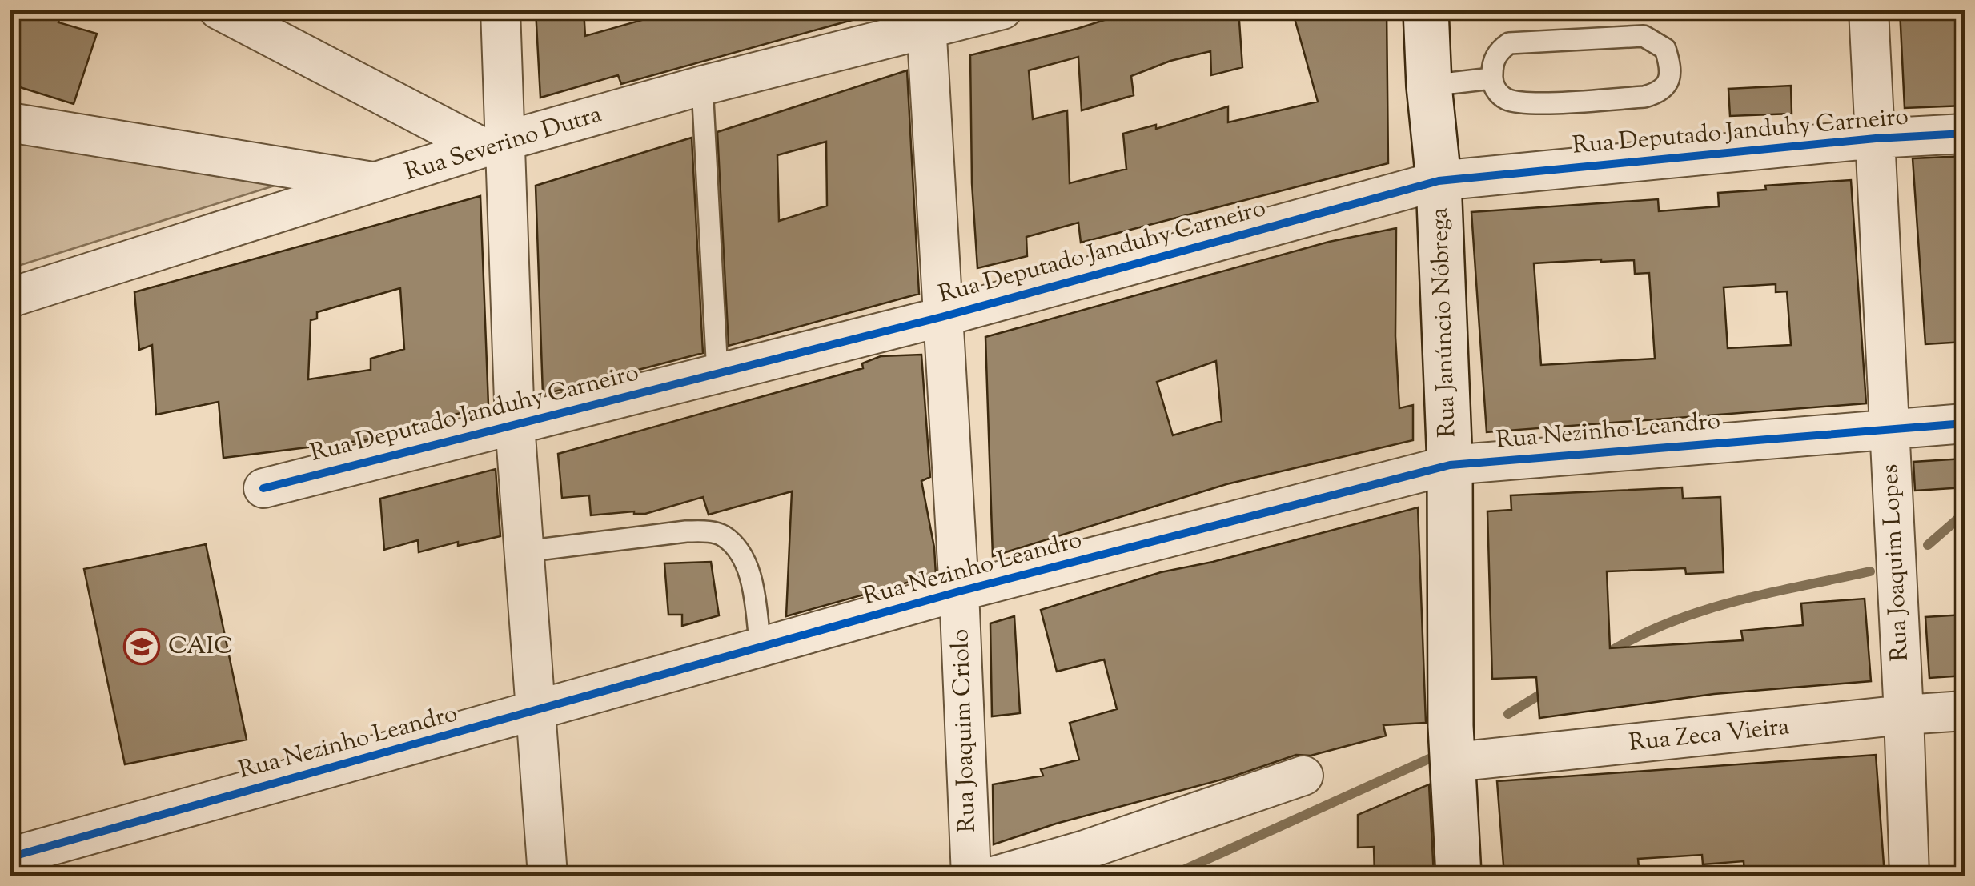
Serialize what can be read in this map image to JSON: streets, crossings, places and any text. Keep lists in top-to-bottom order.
{
  "streets": {
    "street": [
      "Rua Deputado Janduhy Carneiro",
      "Rua Severino Dutra",
      "Rua Janúncio Nóbrega",
      "Rua Nezinho Leandro",
      "Rua Joaquim Lopes",
      "Rua Joaquim Criolo",
      "Rua Zeca Vieira"
    ]
  },
  "crossings": [
    ["Rua Deputado Janduhy Carneiro", "Rua Janúncio Nóbrega"],
    ["Rua Deputado Janduhy Carneiro", "Rua Joaquim Lopes"],
    ["Rua Deputado Janduhy Carneiro", "Rua Joaquim Criolo"],
    ["Rua Severino Dutra", "Rua Joaquim Criolo"],
    ["Rua Janúncio Nóbrega", "Rua Nezinho Leandro"],
    ["Rua Janúncio Nóbrega", "Rua Zeca Vieira"],
    ["Rua Nezinho Leandro", "Rua Joaquim Lopes"],
    ["Rua Nezinho Leandro", "Rua Joaquim Criolo"],
    ["Rua Joaquim Lopes", "Rua Zeca Vieira"]
  ],
  "places": {
    "school or university": ["CAIC"]
  }
}
